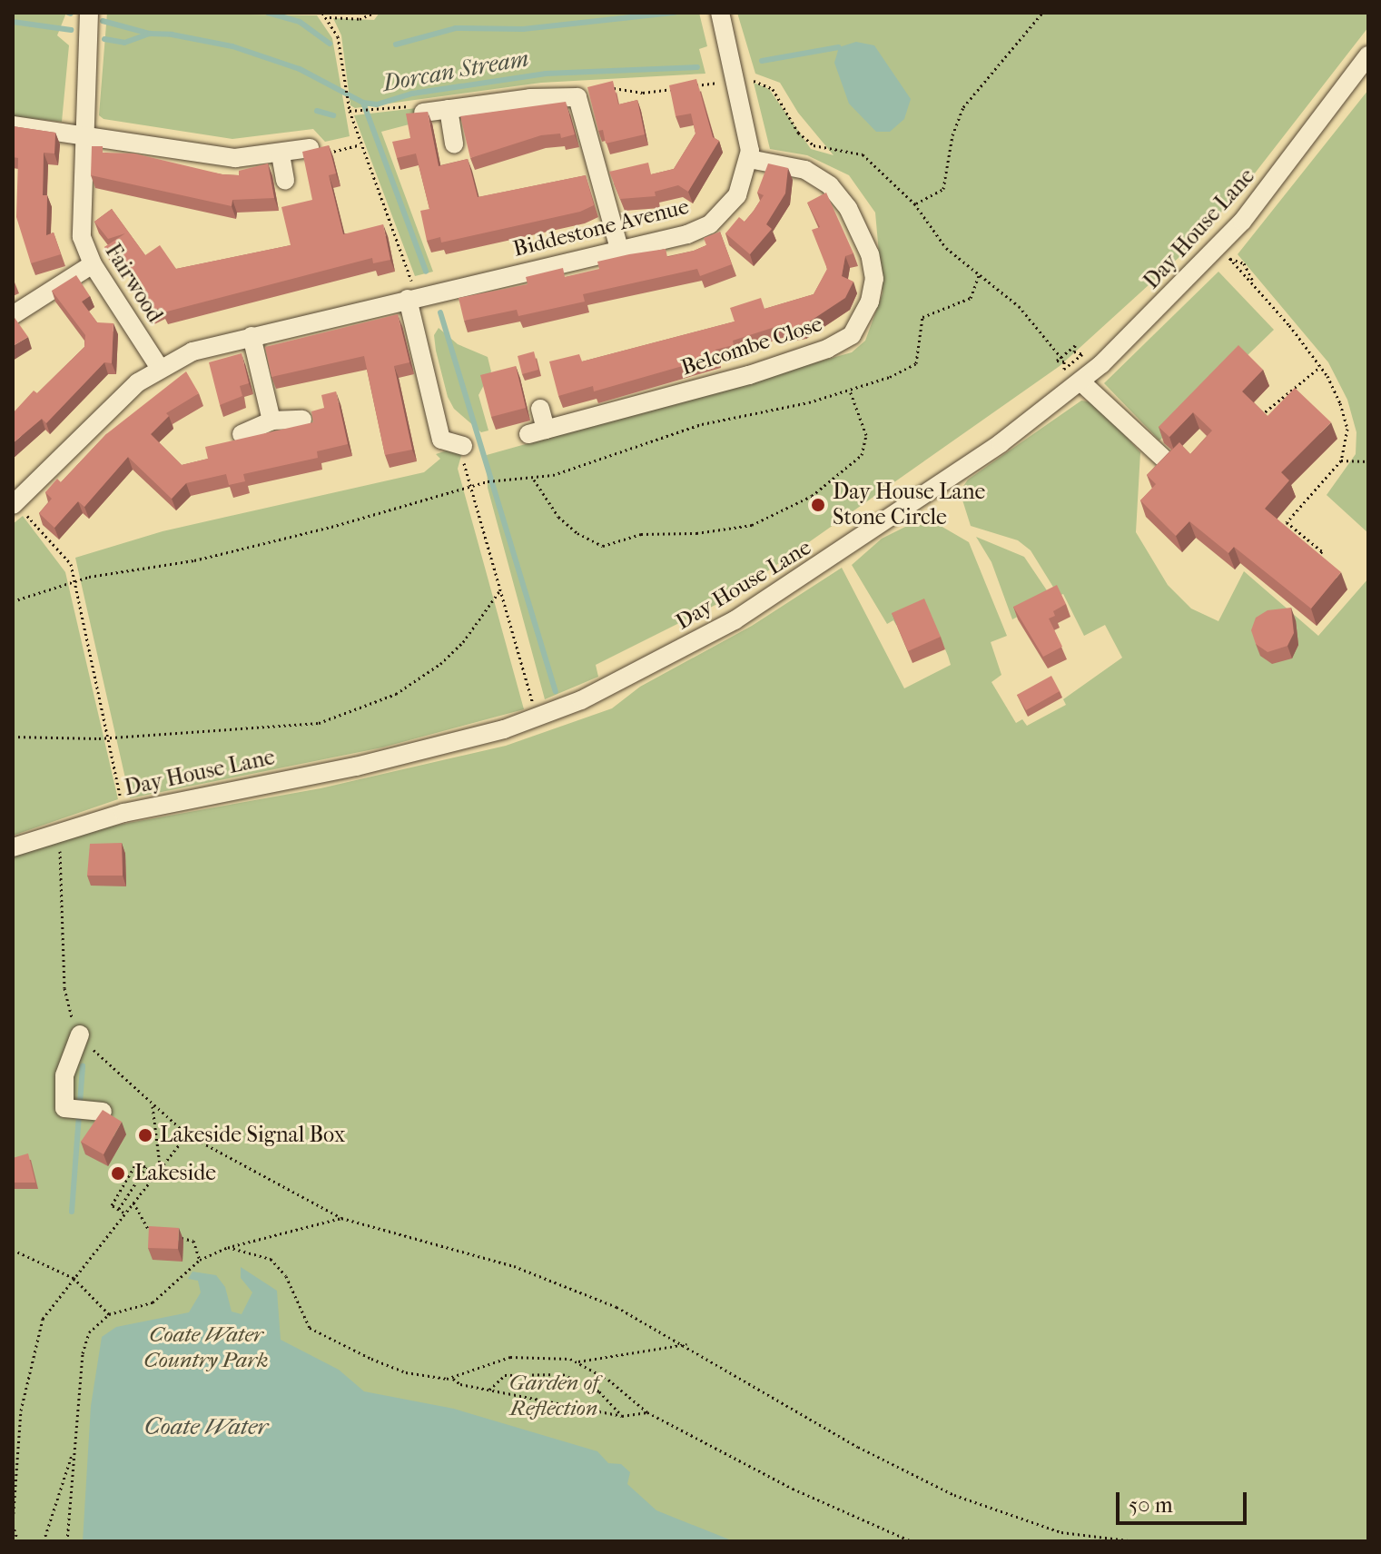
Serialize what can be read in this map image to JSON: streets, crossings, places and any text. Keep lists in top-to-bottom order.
{
  "streets": {
    "street": [
      "Biddestone Avenue",
      "Day House Lane",
      "Fairwood",
      "Belcombe Close"
    ]
  },
  "crossings": [
    ["Biddestone Avenue", "Fairwood"],
    ["Biddestone Avenue", "Belcombe Close"]
  ],
  "water": ["Dorcan Stream", "Coate Water"],
  "parks": ["Coate Water Country Park", "Garden of Reflection"],
  "places": ["Day House Lane Stone Circle", "Lakeside Signal Box", "Lakeside"],
  "scale_bar": "50 m"
}
